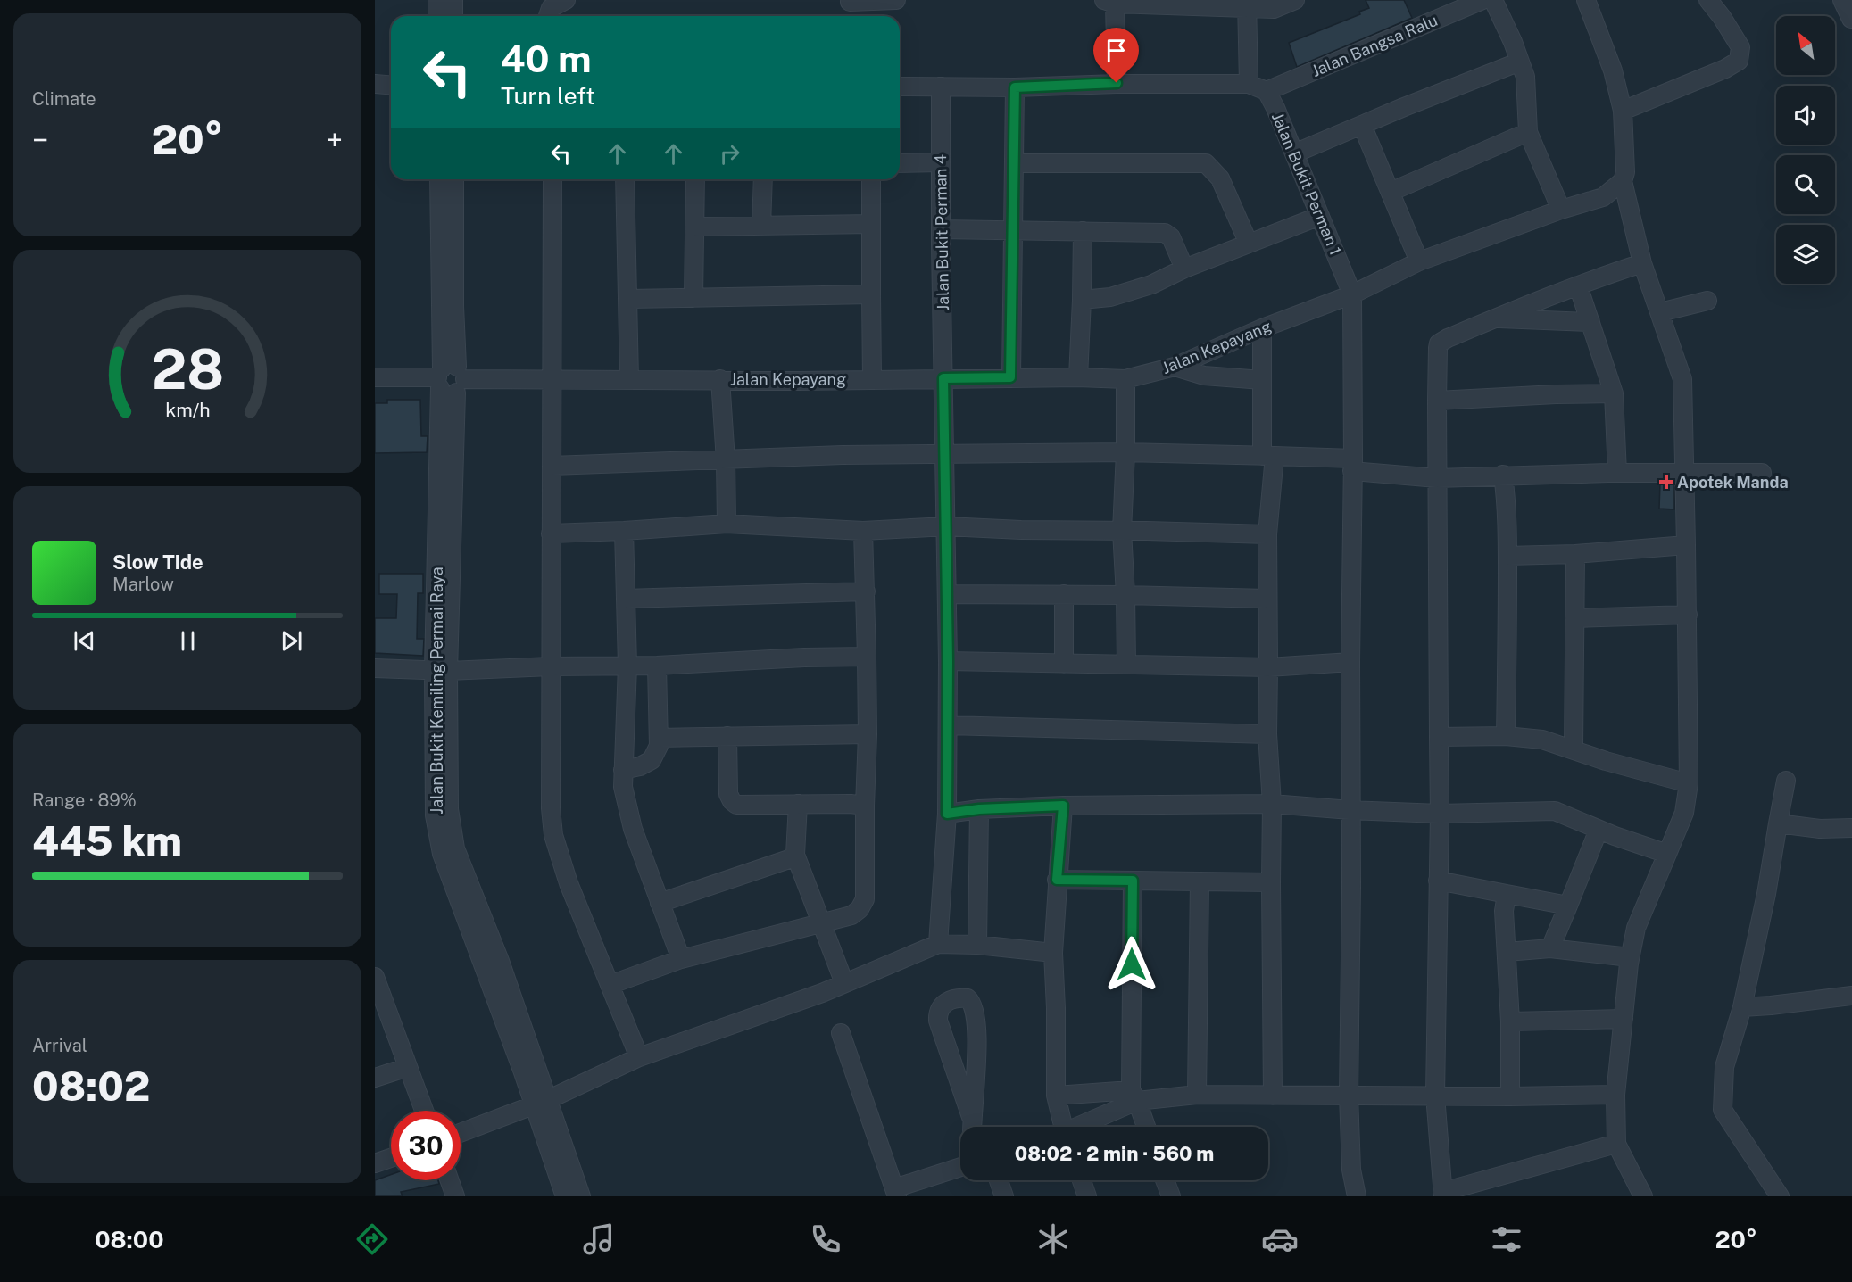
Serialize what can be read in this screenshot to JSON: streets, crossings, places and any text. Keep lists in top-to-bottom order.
{
  "streets": {
    "street": [
      "Jalan Bangsa Ralu",
      "Jalan Bukit Perman 1",
      "Jalan Bukit Perman 4",
      "Jalan Kepayang",
      "Jalan Bukit Kemiling Permai Raya"
    ]
  },
  "crossings": [
    ["Jalan Bangsa Ralu", "Jalan Bukit Perman 1"],
    ["Jalan Bukit Perman 1", "Jalan Kepayang"],
    ["Jalan Bukit Perman 4", "Jalan Kepayang"],
    ["Jalan Kepayang", "Jalan Bukit Kemiling Permai Raya"]
  ],
  "places": {
    "health": ["Apotek Manda"]
  },
  "north": "top left",
  "page": {
    "tile": [
      "Climate",
      ["Range · 89%", "445 km"],
      ["Arrival", "08:02"]
    ],
    "turn": ["40 m", "Turn left"],
    "heat": ["−", "20°", "+"],
    "song": ["Slow Tide", "Marlow"],
    "limit": "30",
    "trip": "08:02 · 2 min · 560 m",
    "tabs": ["08:00", "20°"],
    "gauge": ["28", "km/h"]
  }
}
